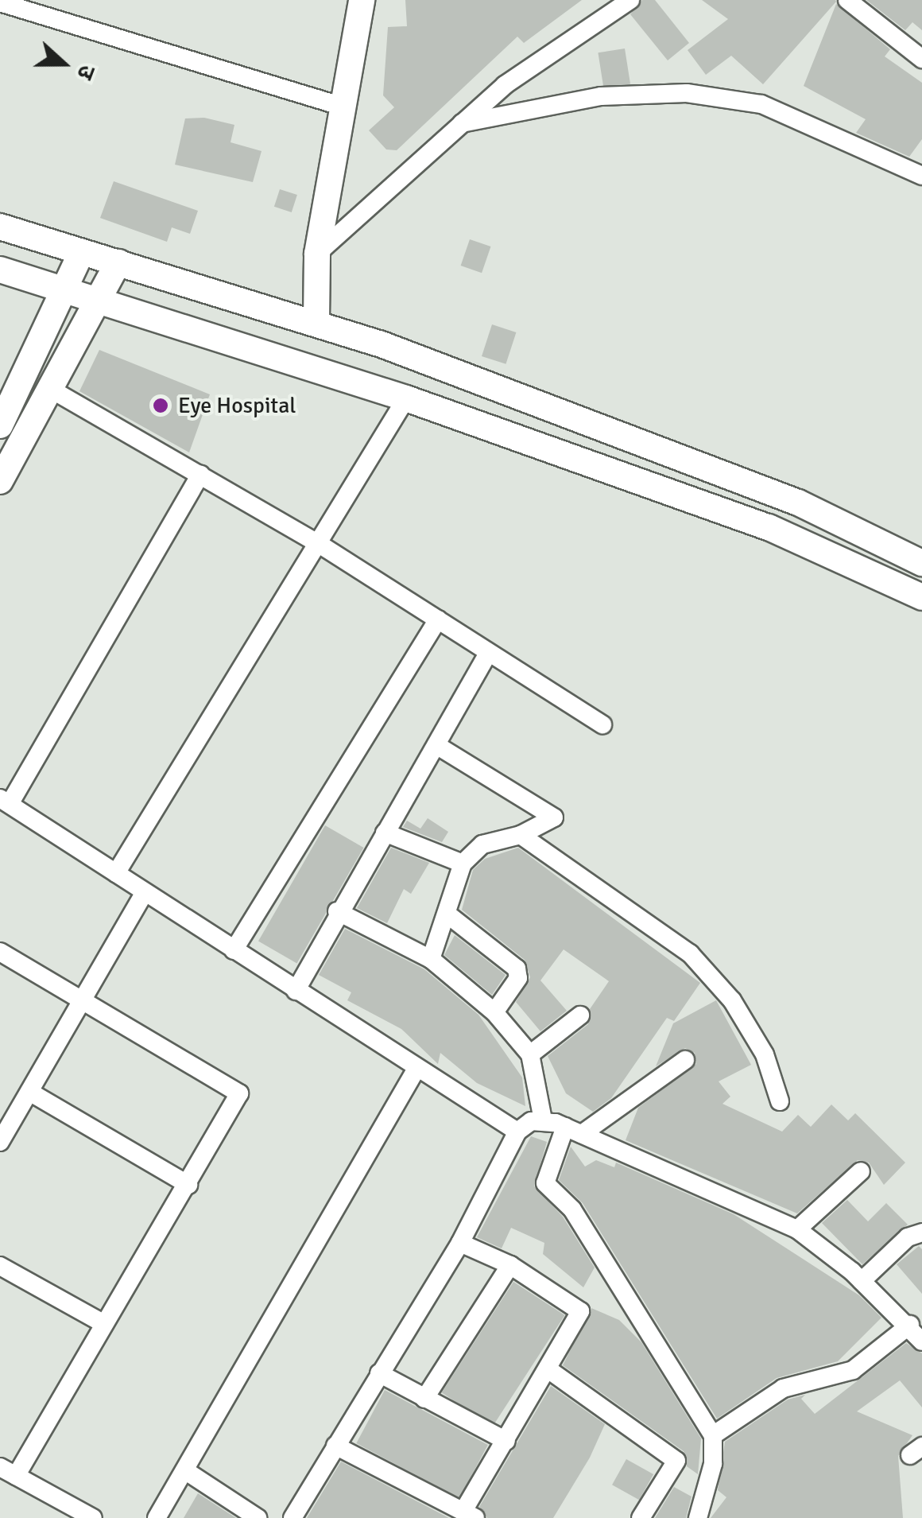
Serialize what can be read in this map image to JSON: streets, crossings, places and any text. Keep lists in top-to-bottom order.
{
  "places": ["Eye Hospital"],
  "north": "right"
}
